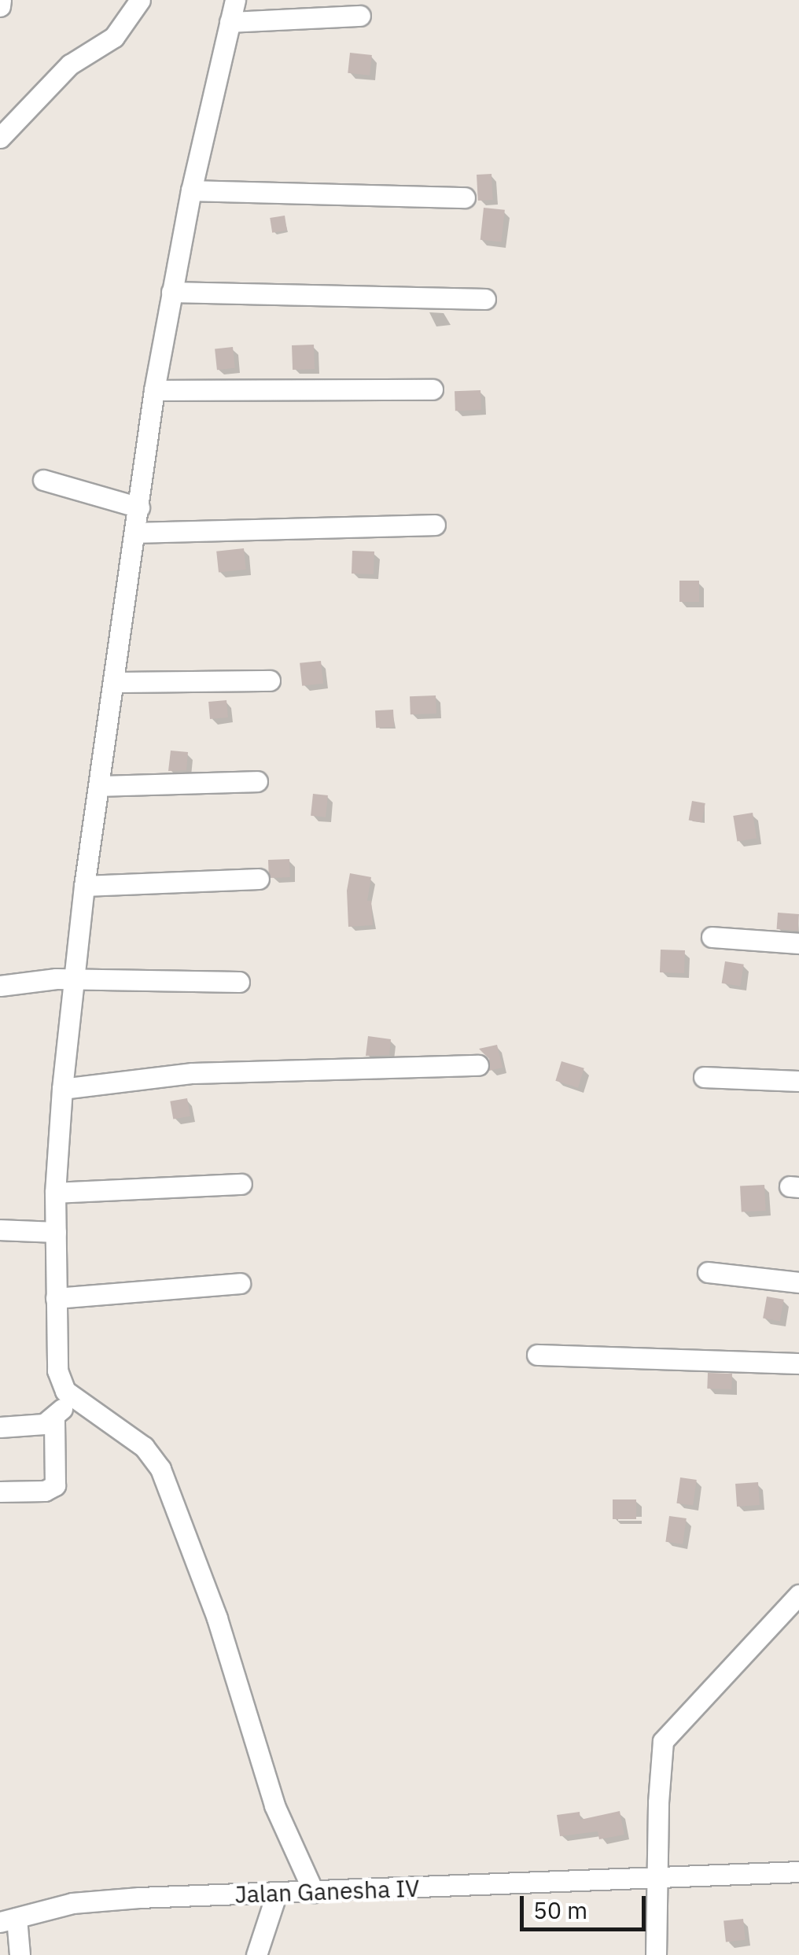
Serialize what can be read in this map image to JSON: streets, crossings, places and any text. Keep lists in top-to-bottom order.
{
  "streets": {
    "street": ["Jalan Ganesha IV"]
  },
  "scale_bar": "50 m"
}
